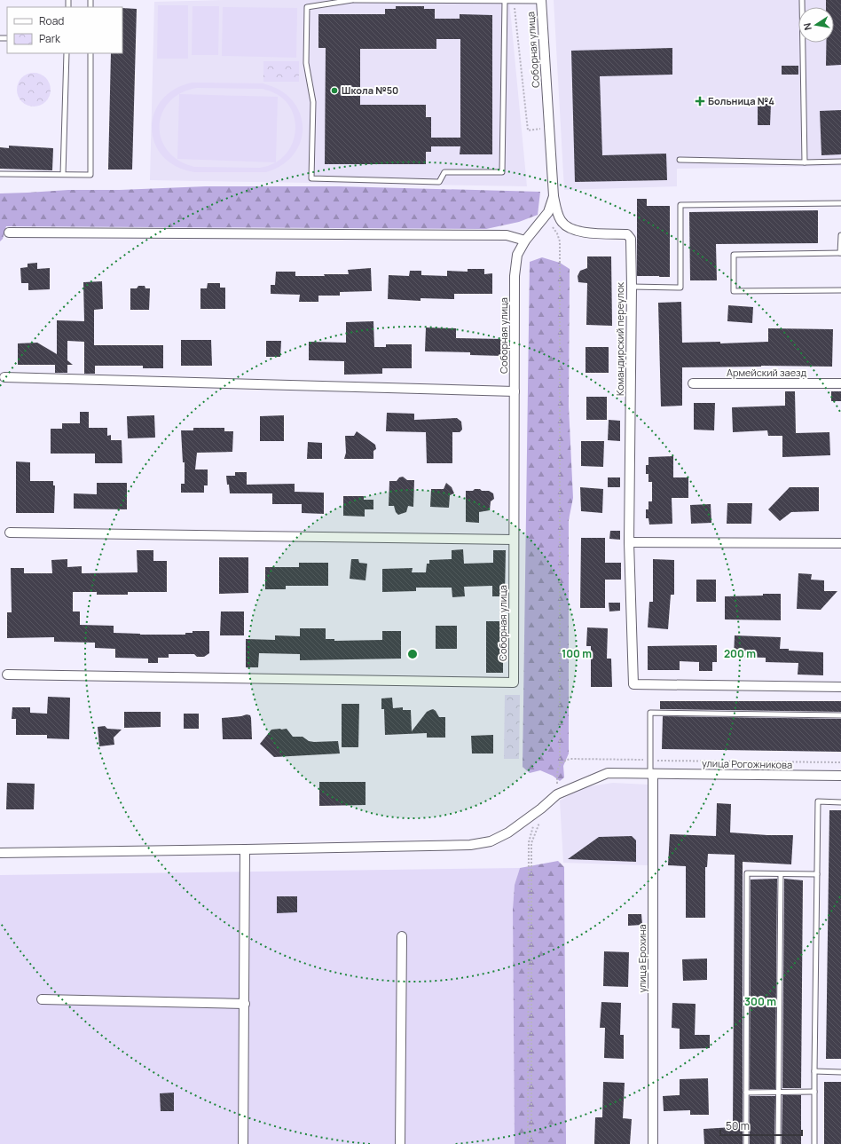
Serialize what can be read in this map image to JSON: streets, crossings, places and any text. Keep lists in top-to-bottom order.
{
  "streets": {
    "street": [
      "Соборная улица",
      "Командирский переулок",
      "Армейский заезд",
      "улица Рогожникова",
      "улица Ерохина"
    ]
  },
  "crossings": [
    ["Соборная улица", "Командирский переулок"],
    ["улица Рогожникова", "улица Ерохина"]
  ],
  "places": {
    "other": ["Школа №50"],
    "health": ["Больница №4"]
  },
  "legend": ["Road", "Park"],
  "scale_bar": "50 m",
  "north": "left",
  "rings": ["100 m", "200 m", "300 m"]
}
